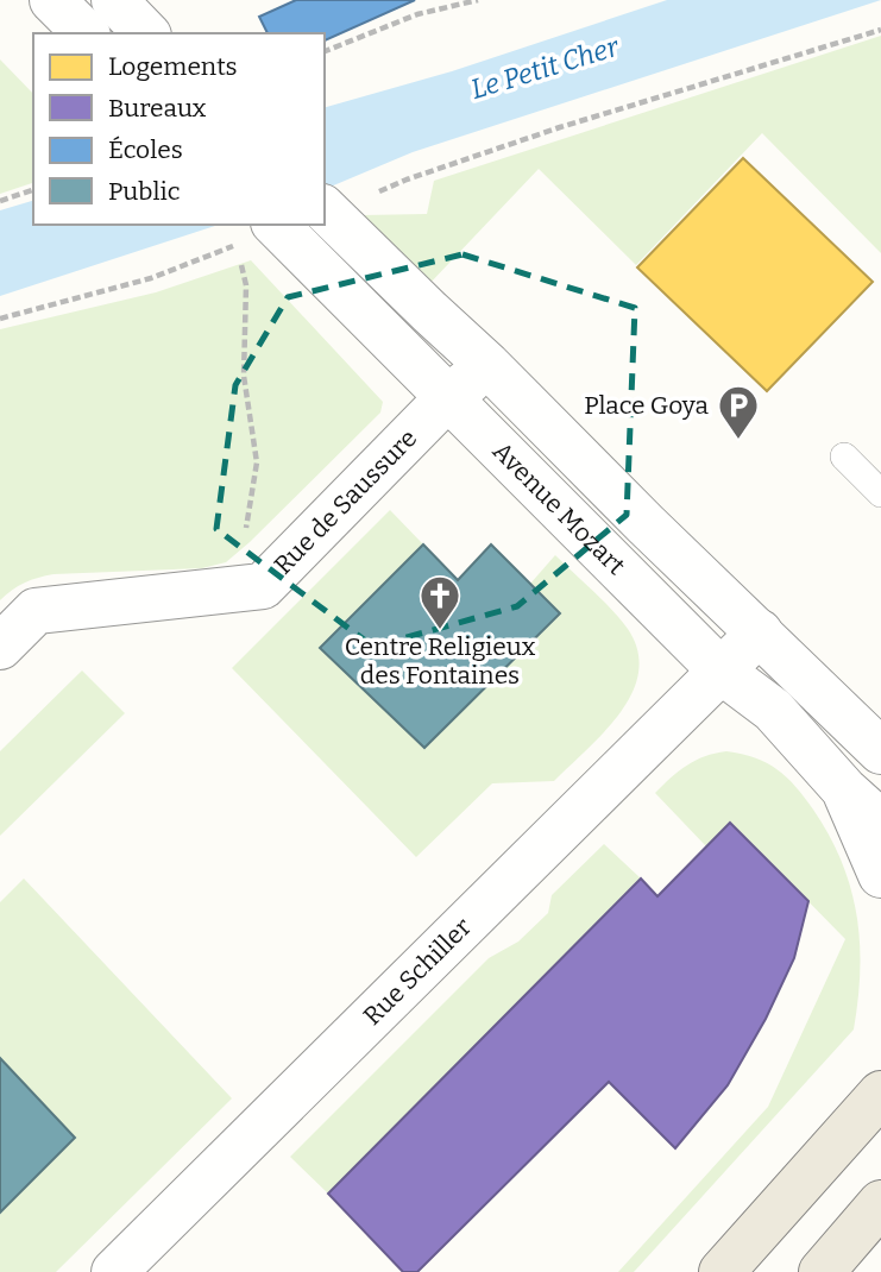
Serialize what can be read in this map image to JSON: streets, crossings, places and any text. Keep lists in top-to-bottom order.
{
  "streets": {
    "street": ["Rue de Saussure", "Avenue Mozart", "Rue Schiller"]
  },
  "crossings": [
    ["Rue de Saussure", "Avenue Mozart"],
    ["Avenue Mozart", "Rue Schiller"]
  ],
  "water": ["Le Petit Cher"],
  "places": {
    "parking": ["Place Goya"],
    "church": ["Centre Religieux des Fontaines"]
  },
  "legend": [
    "Logements",
    "Bureaux",
    "Écoles",
    "Public"
  ]
}
